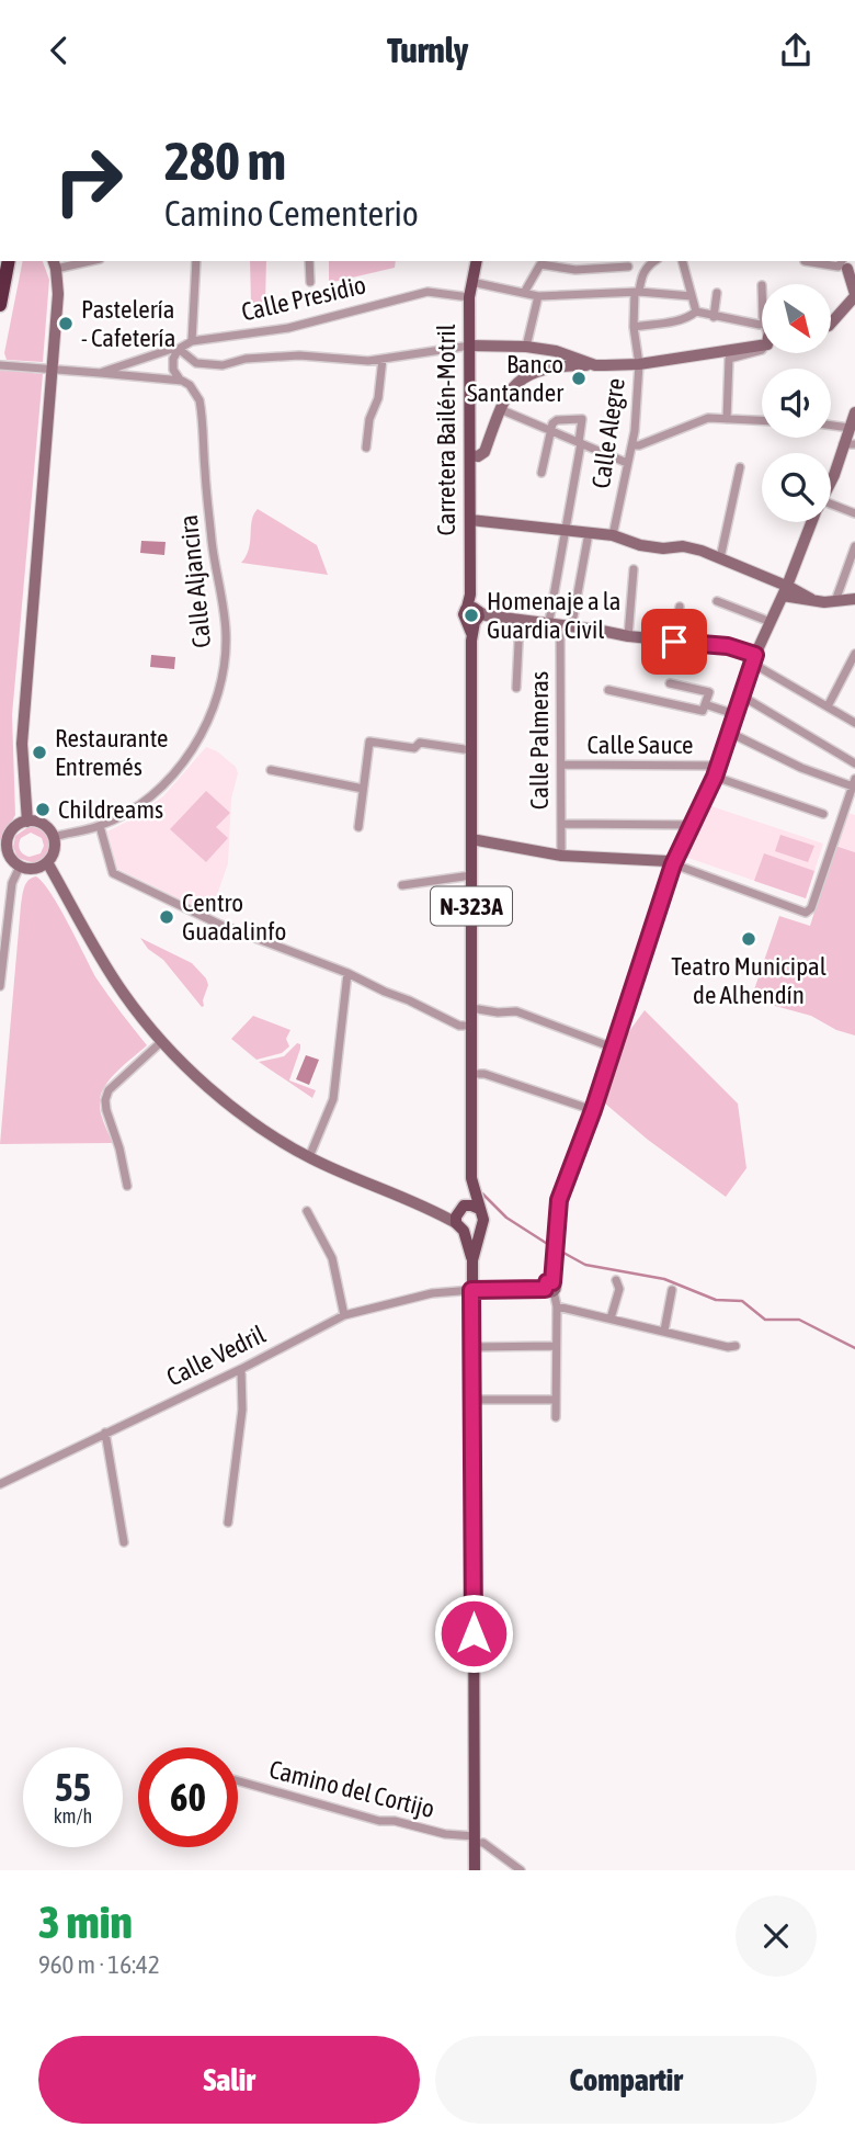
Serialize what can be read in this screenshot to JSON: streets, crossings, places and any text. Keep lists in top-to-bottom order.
{
  "streets": {
    "main road": ["Carretera Bailén-Motril", "N-323A"],
    "street": [
      "Calle Presidio",
      "Calle Alegre",
      "Calle Aljancira",
      "Calle Palmeras",
      "Calle Sauce",
      "Calle Vedril",
      "Camino del Cortijo"
    ]
  },
  "crossings": [
    ["Calle Presidio", "Carretera Bailén-Motril"],
    ["Carretera Bailén-Motril", "N-323A"],
    ["Calle Palmeras", "Calle Sauce"],
    ["N-323A", "Calle Vedril"],
    ["N-323A", "Camino del Cortijo"]
  ],
  "places": [
    "Pastelería - Cafetería",
    "Banco Santander",
    "Homenaje a la Guardia Civil",
    "Restaurante Entremés",
    "Childreams",
    "Centro Guadalinfo",
    "Teatro Municipal de Alhendín"
  ],
  "north": "bottom right",
  "page": {
    "header": "Turnly",
    "turn": ["280 m", "Camino Cementerio"],
    "speed": "55 km/h",
    "limit": "60",
    "heading": ["3 min", "960 m · 16:42"],
    "buttons": ["Salir", "Compartir"]
  }
}
